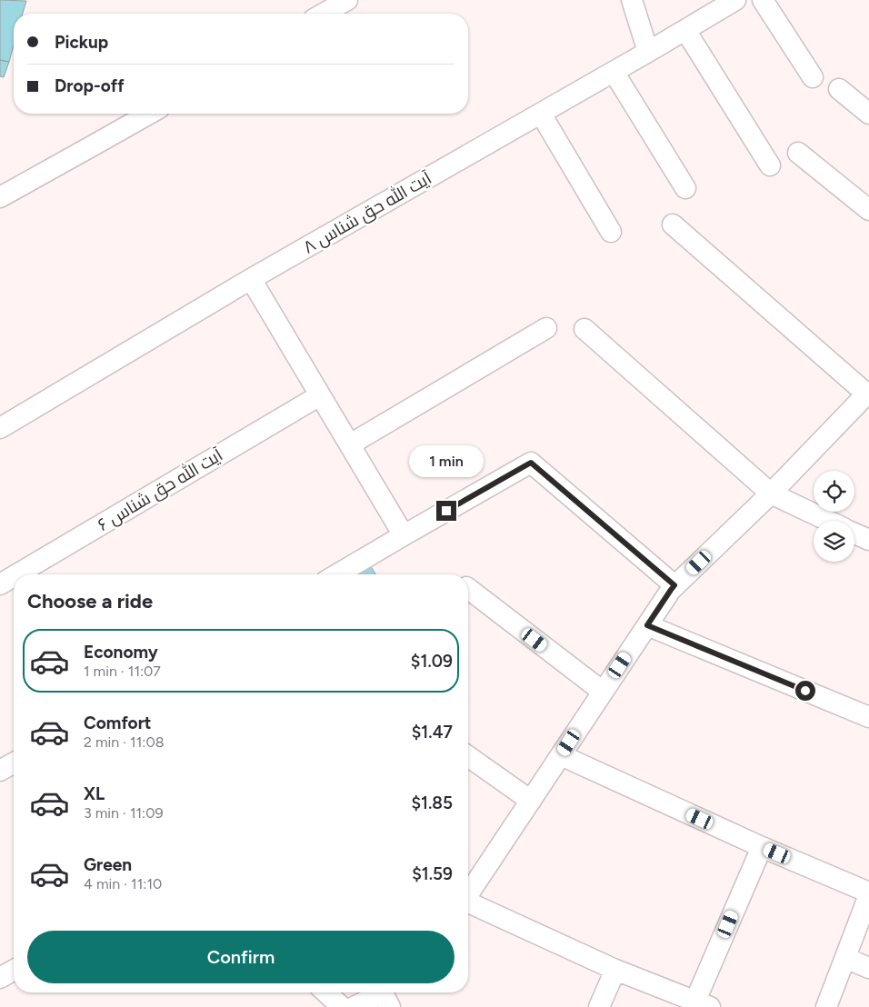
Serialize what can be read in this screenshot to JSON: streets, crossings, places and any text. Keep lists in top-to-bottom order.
{
  "streets": {
    "street": ["آیت الله حق شناس ۸", "آیت الله حق شناس ۶"]
  },
  "page": {
    "banner": ["Pickup", "Drop-off"],
    "bubble": "1 min",
    "heading": "Choose a ride",
    "list": [
      {
        "name": "Economy",
        "note": "1 min · 11:07",
        "value": "$1.09"
      },
      {
        "name": "Comfort",
        "note": "2 min · 11:08",
        "value": "$1.47"
      },
      {
        "name": "XL",
        "note": "3 min · 11:09",
        "value": "$1.85"
      },
      {
        "name": "Green",
        "note": "4 min · 11:10",
        "value": "$1.59"
      }
    ],
    "buttons": "Confirm"
  }
}
